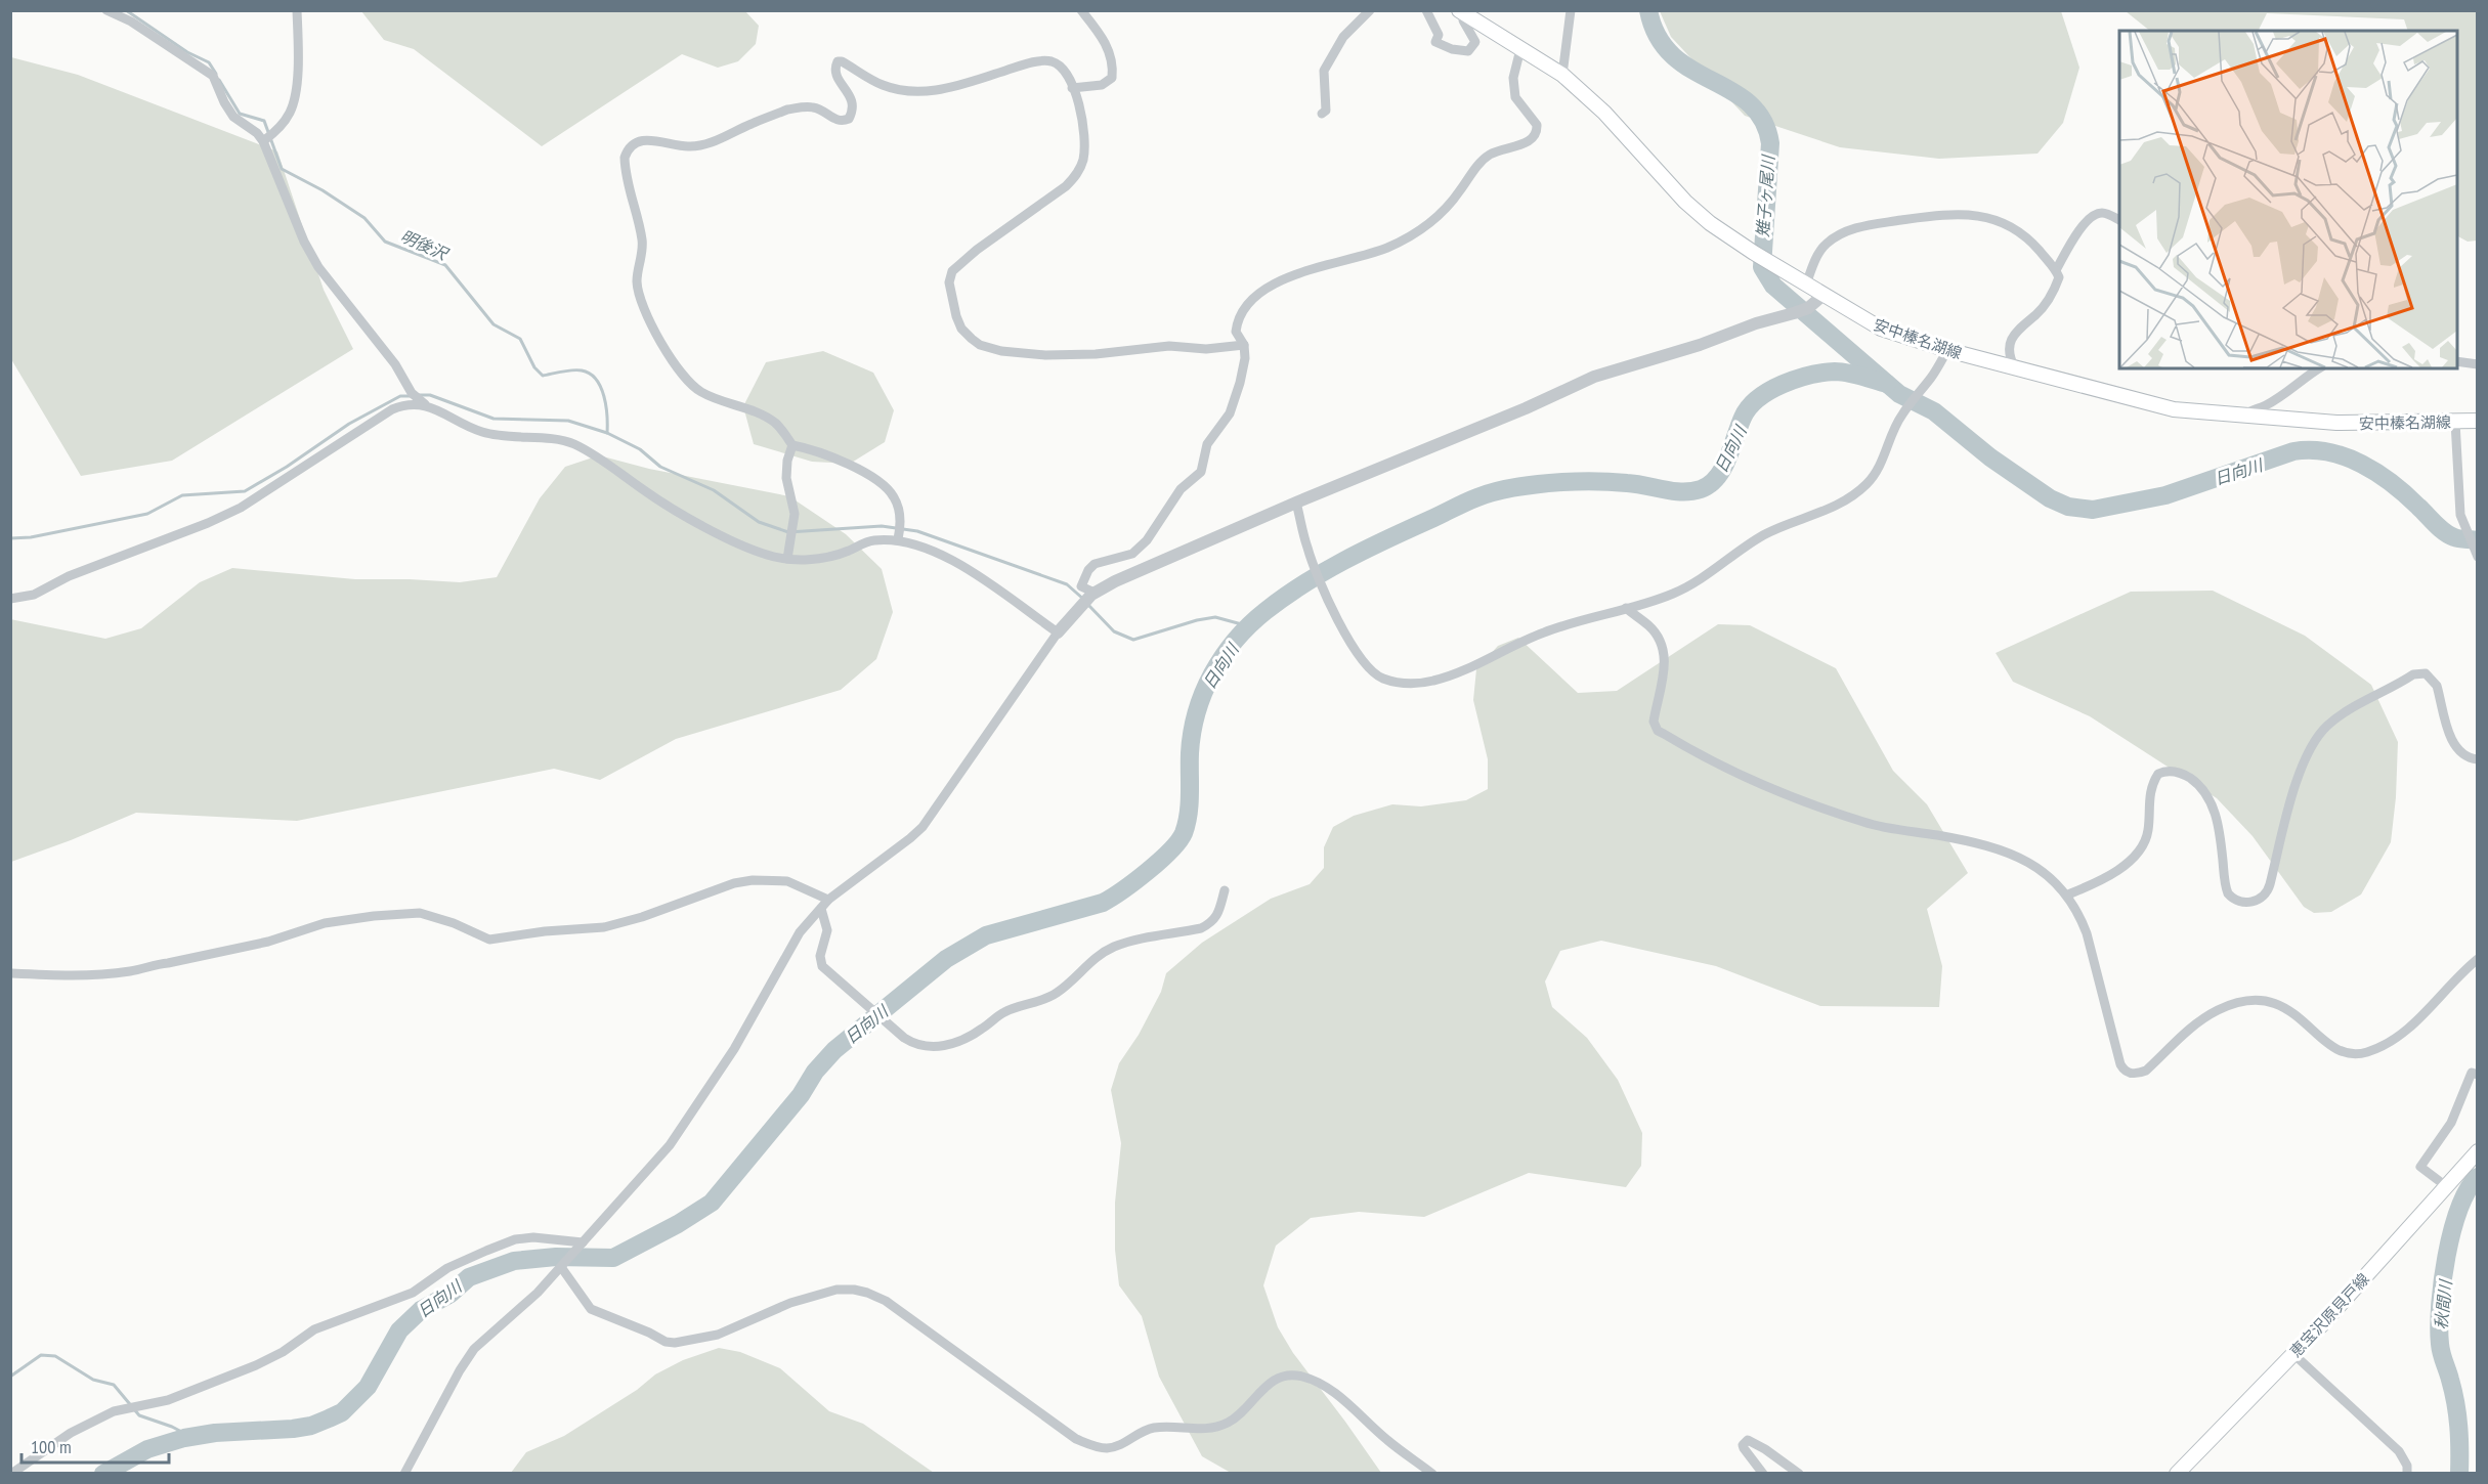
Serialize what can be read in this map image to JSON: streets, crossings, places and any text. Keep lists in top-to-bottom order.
{
  "streets": {
    "main road": ["安中榛名湖線", "恵宝沢原貝戸線"]
  },
  "water": [
    "雉子ヶ尾川",
    "明後沢",
    "日向川",
    "秋間川"
  ],
  "scale_bar": "100 m"
}
